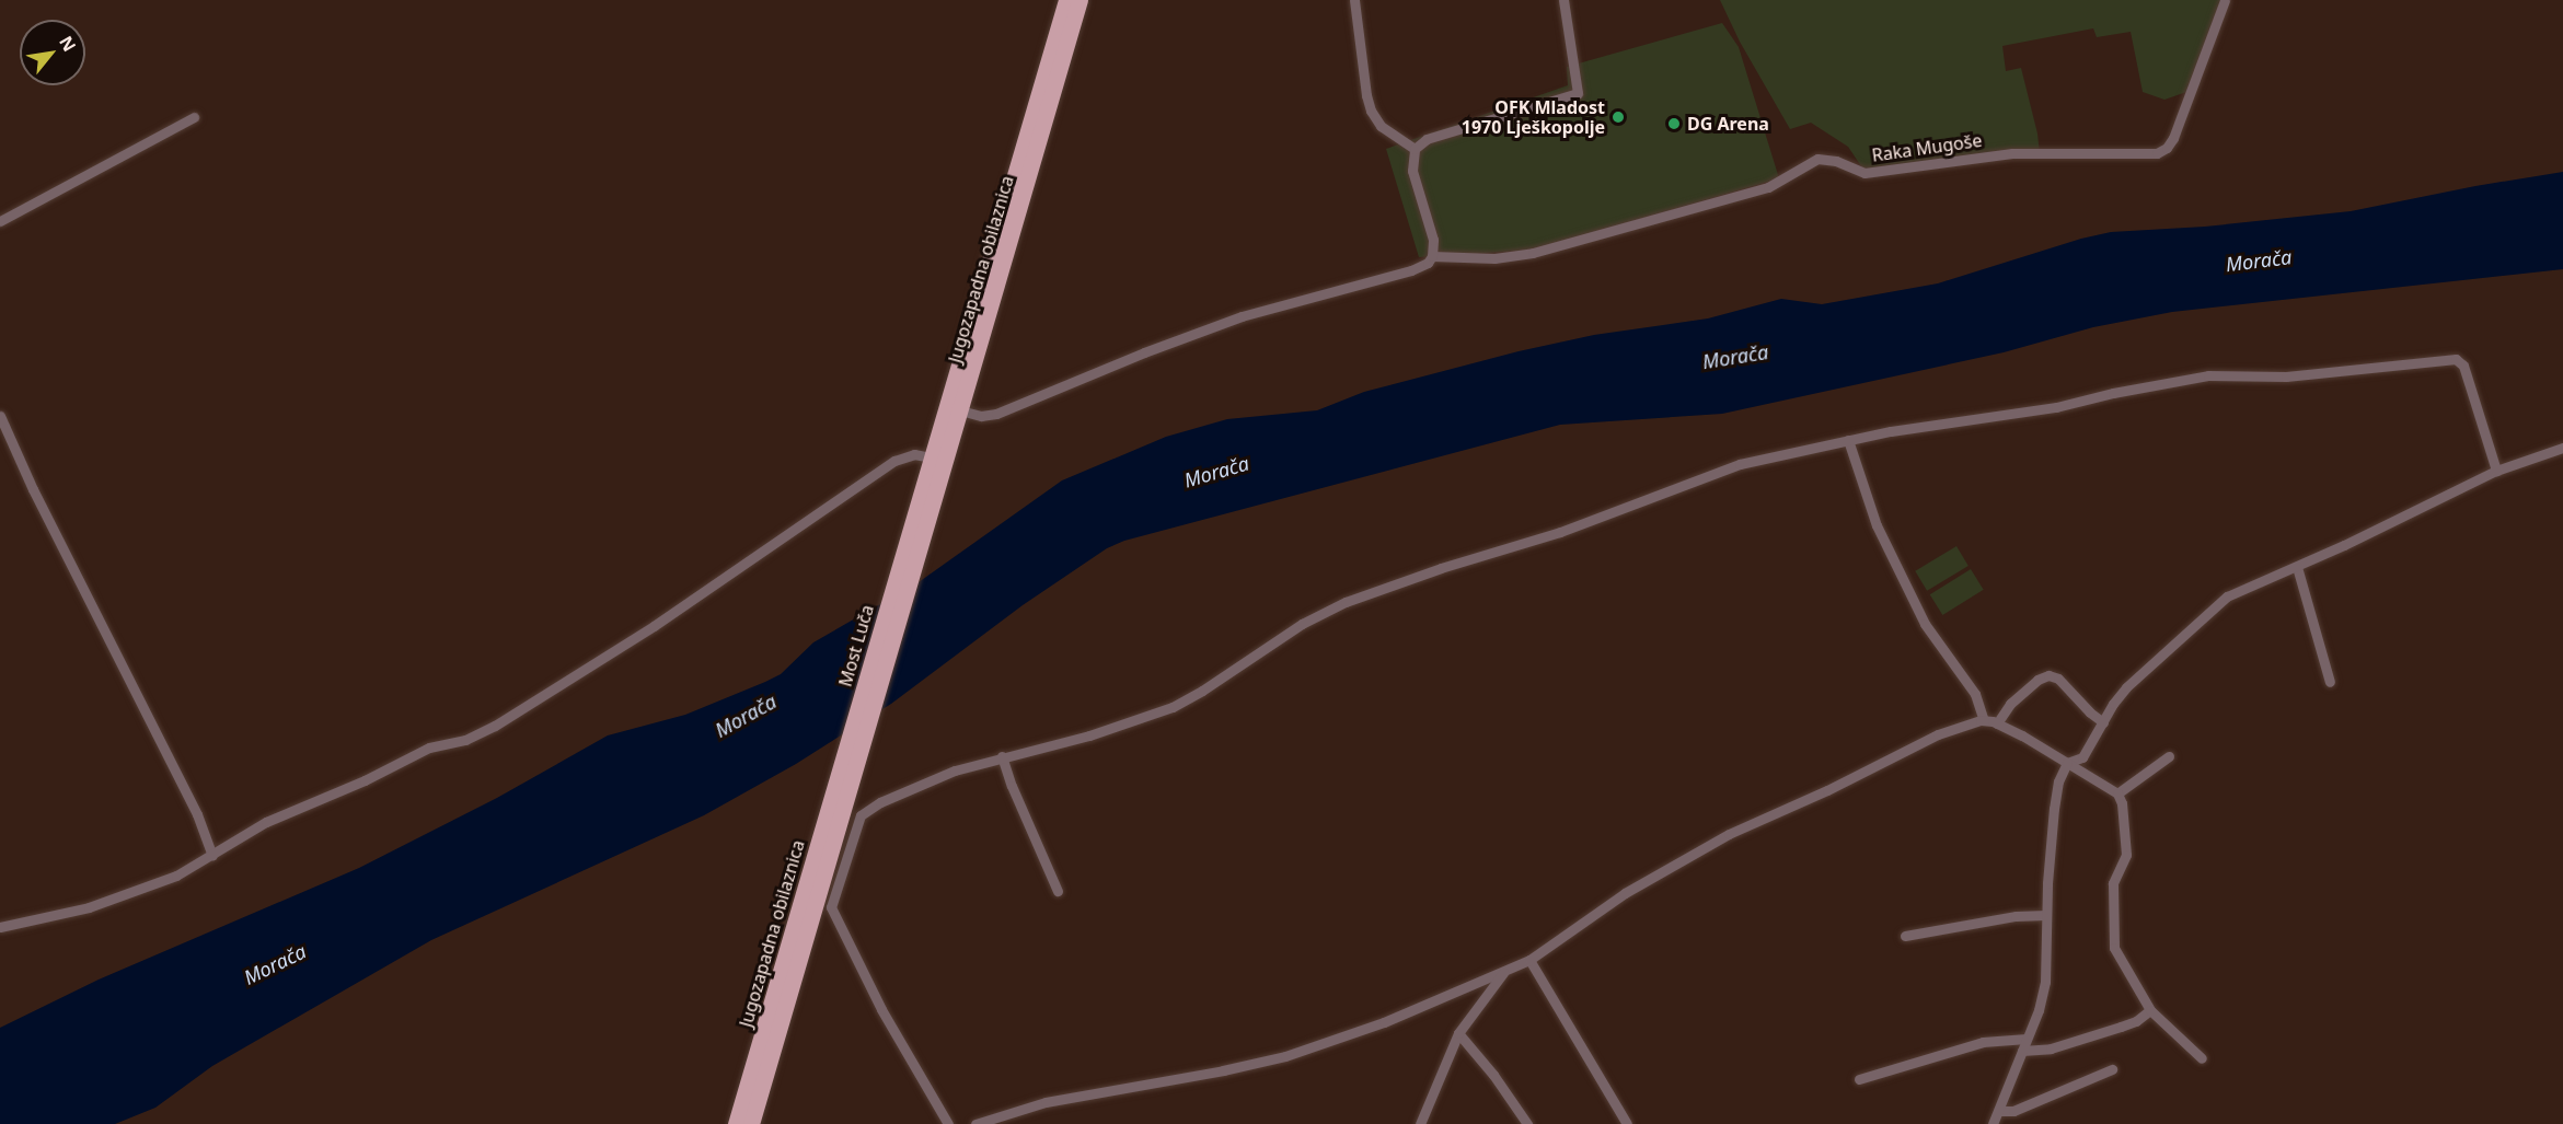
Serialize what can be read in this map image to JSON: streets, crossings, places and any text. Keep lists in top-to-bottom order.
{
  "streets": {
    "main road": ["Jugozapadna obilaznica", "Most Luča"],
    "street": ["Raka Mugoše"]
  },
  "crossings": [
    ["Jugozapadna obilaznica", "Most Luča"]
  ],
  "water": ["Morača"],
  "places": ["OFK Mladost 1970 Lješkopolje", "DG Arena"],
  "north": "top right"
}
